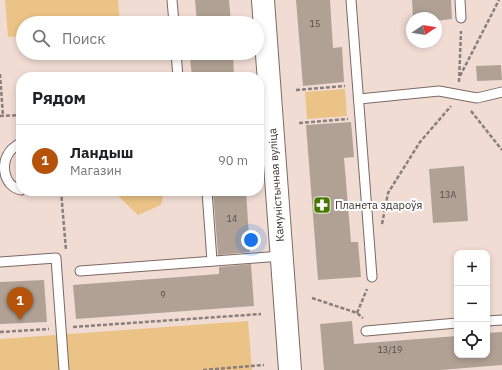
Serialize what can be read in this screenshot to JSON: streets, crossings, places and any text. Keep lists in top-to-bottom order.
{
  "streets": {
    "main road": ["Камуністычная вуліца"]
  },
  "places": {
    "pharmacy": ["Планета здароўя"]
  },
  "house_numbers": [
    "15",
    "13А",
    "14",
    "9",
    "13/19"
  ],
  "north": "right",
  "page": {
    "search": "Поиск",
    "heading": "Рядом",
    "list": [
      {
        "mark": "1",
        "name": "Ландыш",
        "note": "Магазин",
        "value": "90 m"
      }
    ],
    "map_buttons": ["+", "−"],
    "pins": "1"
  }
}
